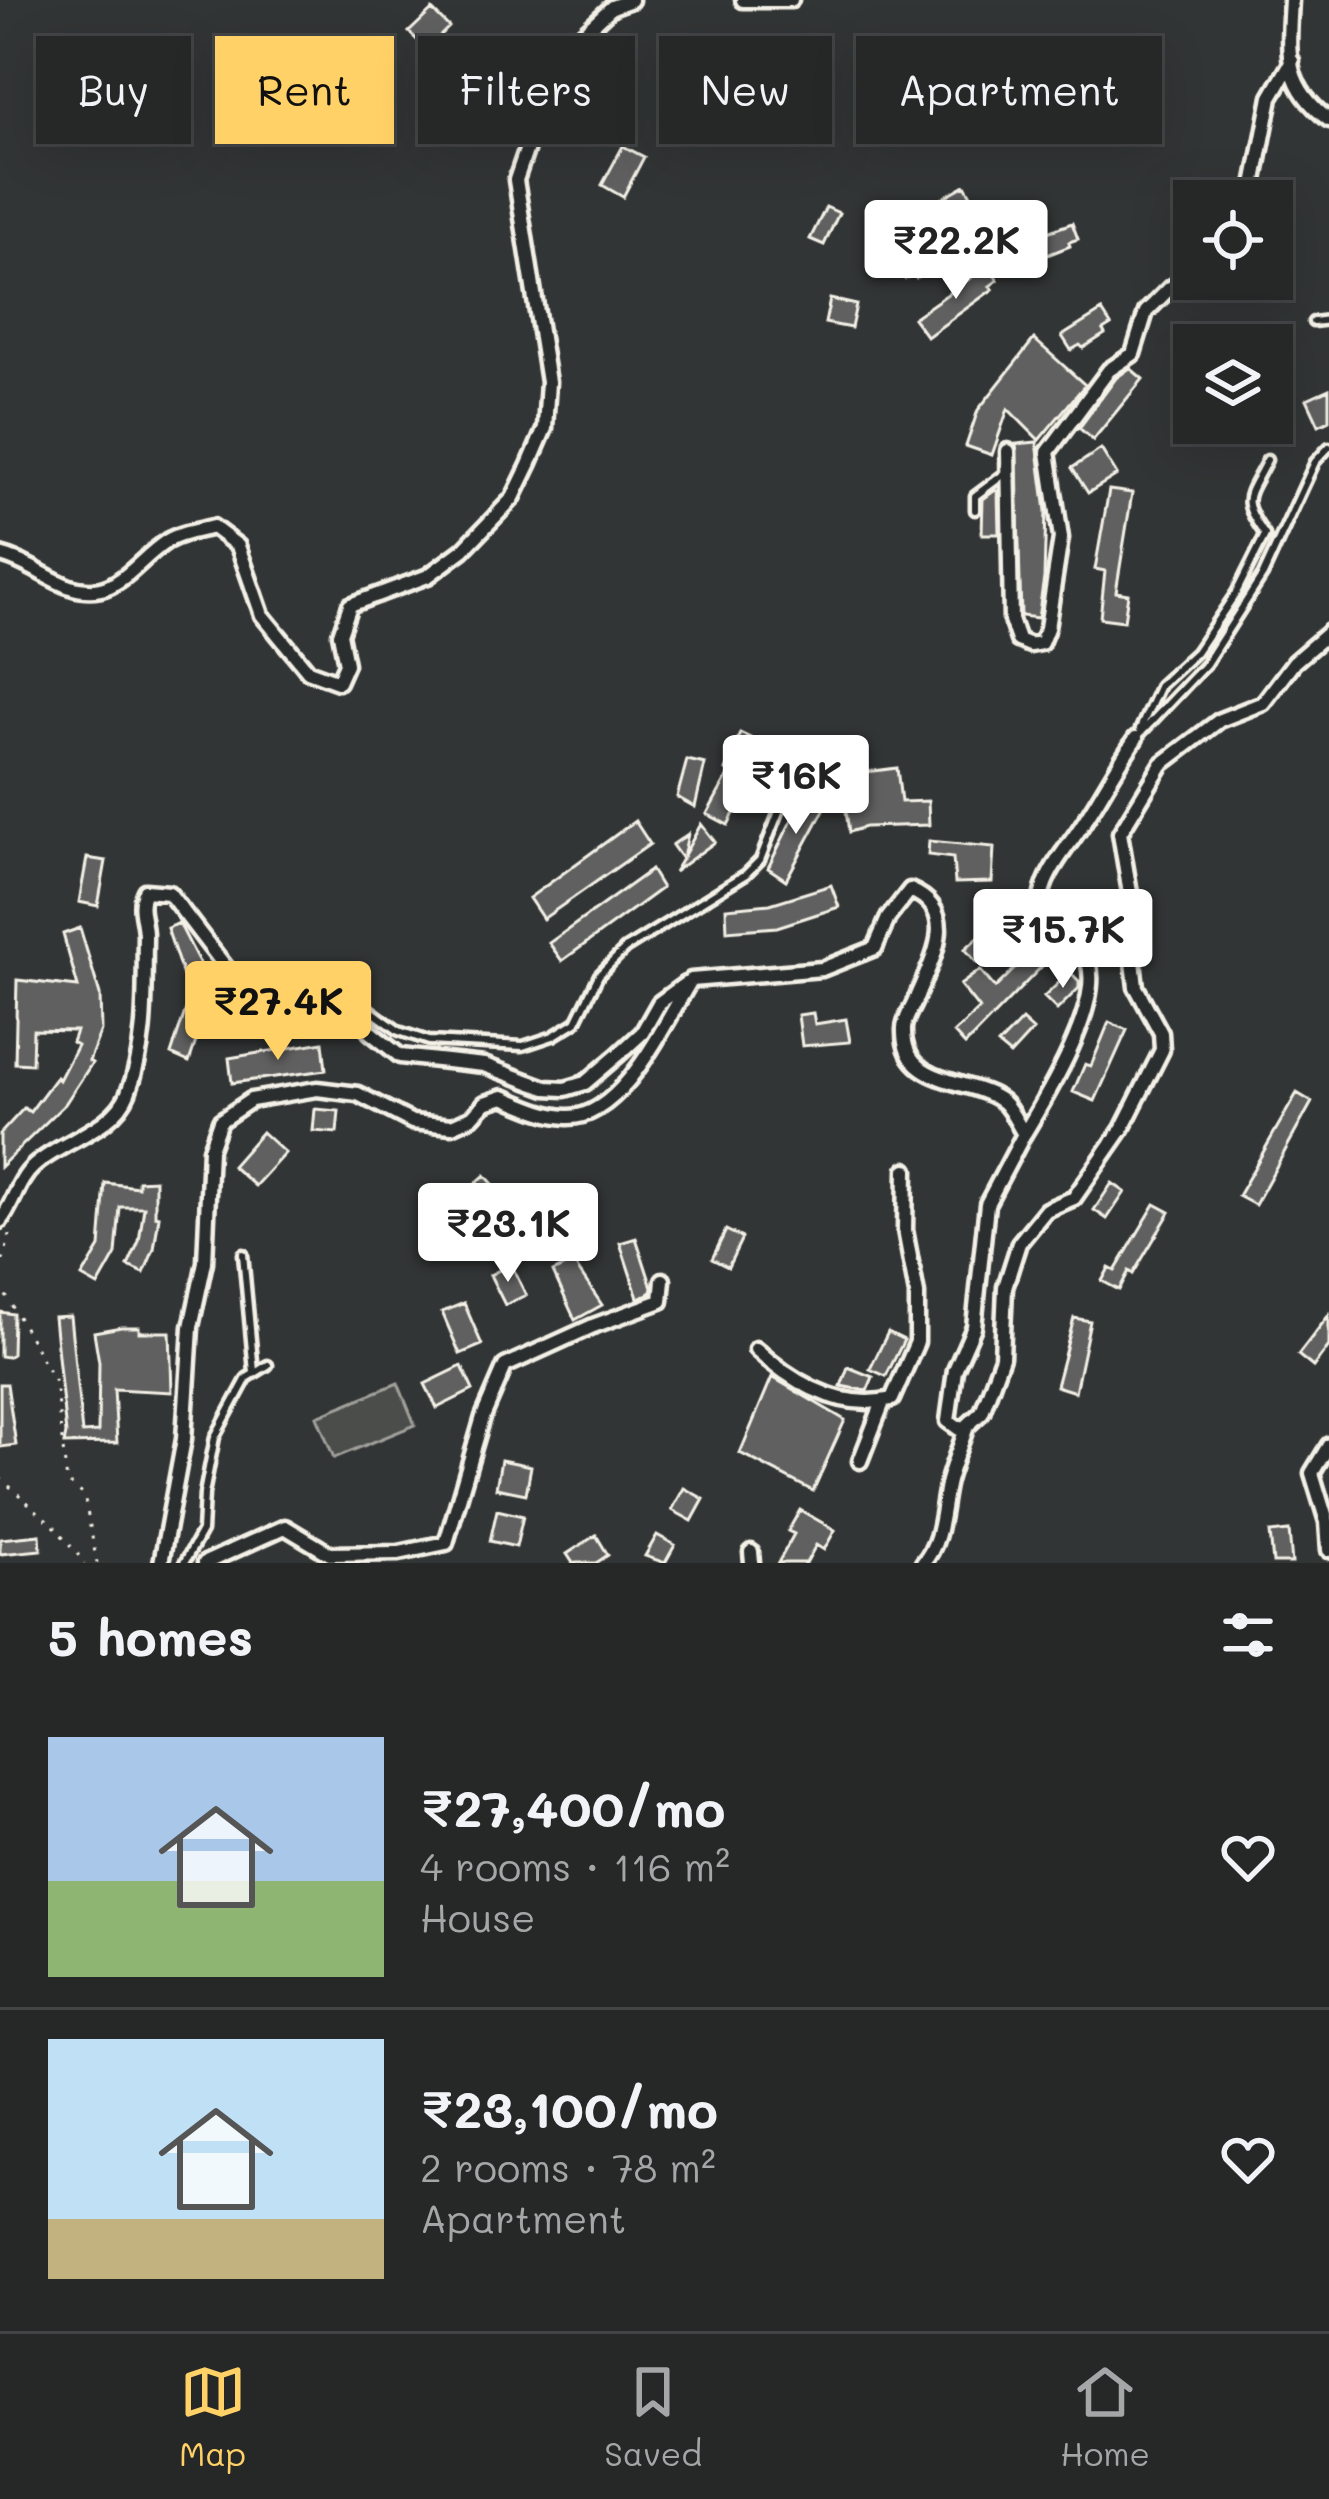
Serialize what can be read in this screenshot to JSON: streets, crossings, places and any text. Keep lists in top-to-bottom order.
{
  "page": {
    "chip": [
      "Buy",
      "Rent",
      "Filters",
      "New",
      "Apartment"
    ],
    "price": [
      "₹22.2K",
      "₹16K",
      "₹15.7K",
      "₹27.4K",
      "₹23.1K"
    ],
    "heading": "5 homes",
    "list": [
      {
        "name": "₹27,400/mo",
        "note": "4 rooms · 116 m² · House"
      },
      {
        "name": "₹23,100/mo",
        "note": "2 rooms · 78 m² · Apartment"
      }
    ],
    "tabs": ["Map", "Saved", "Home"]
  }
}
